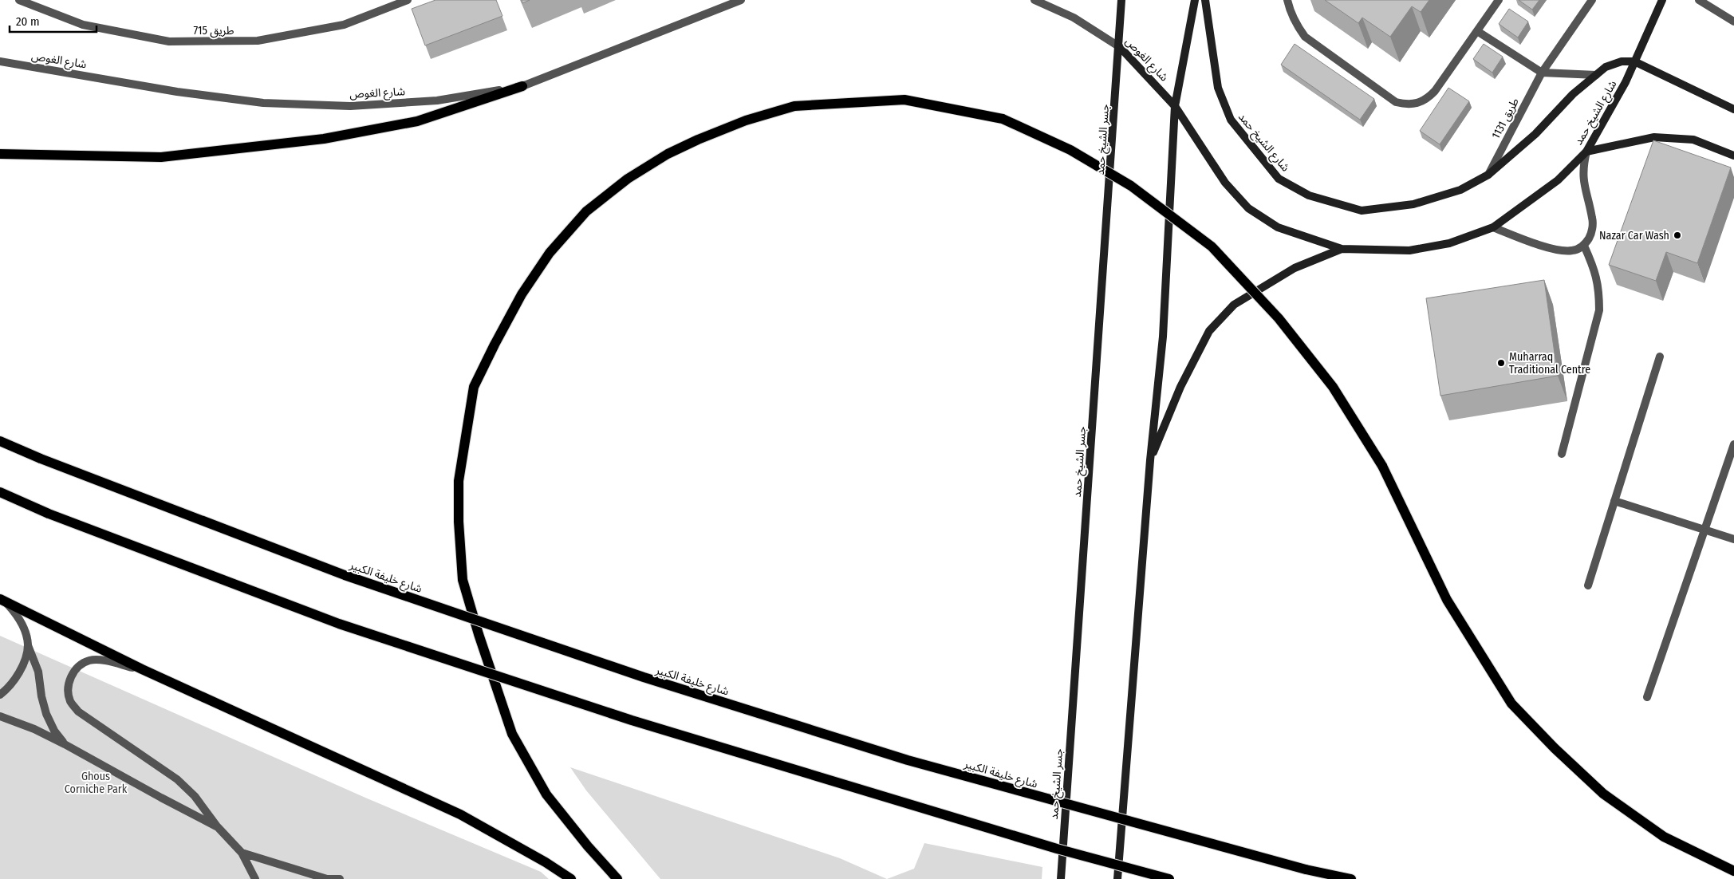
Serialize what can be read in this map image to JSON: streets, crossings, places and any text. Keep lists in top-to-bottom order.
{
  "streets": {
    "main road": [
      "شارع الغوص",
      "شارع الشيخ حمد",
      "جسر الشيخ حمد",
      "شارع خليفة الكبير"
    ],
    "street": ["طريق 715", "طريق 1131"]
  },
  "crossings": [
    ["شارع الغوص", "شارع الشيخ حمد"],
    ["شارع الغوص", "جسر الشيخ حمد"],
    ["شارع الشيخ حمد", "طريق 1131"]
  ],
  "parks": ["Ghous Corniche Park"],
  "places": ["Nazar Car Wash", "Muharraq Traditional Centre"],
  "scale_bar": "20 m"
}
